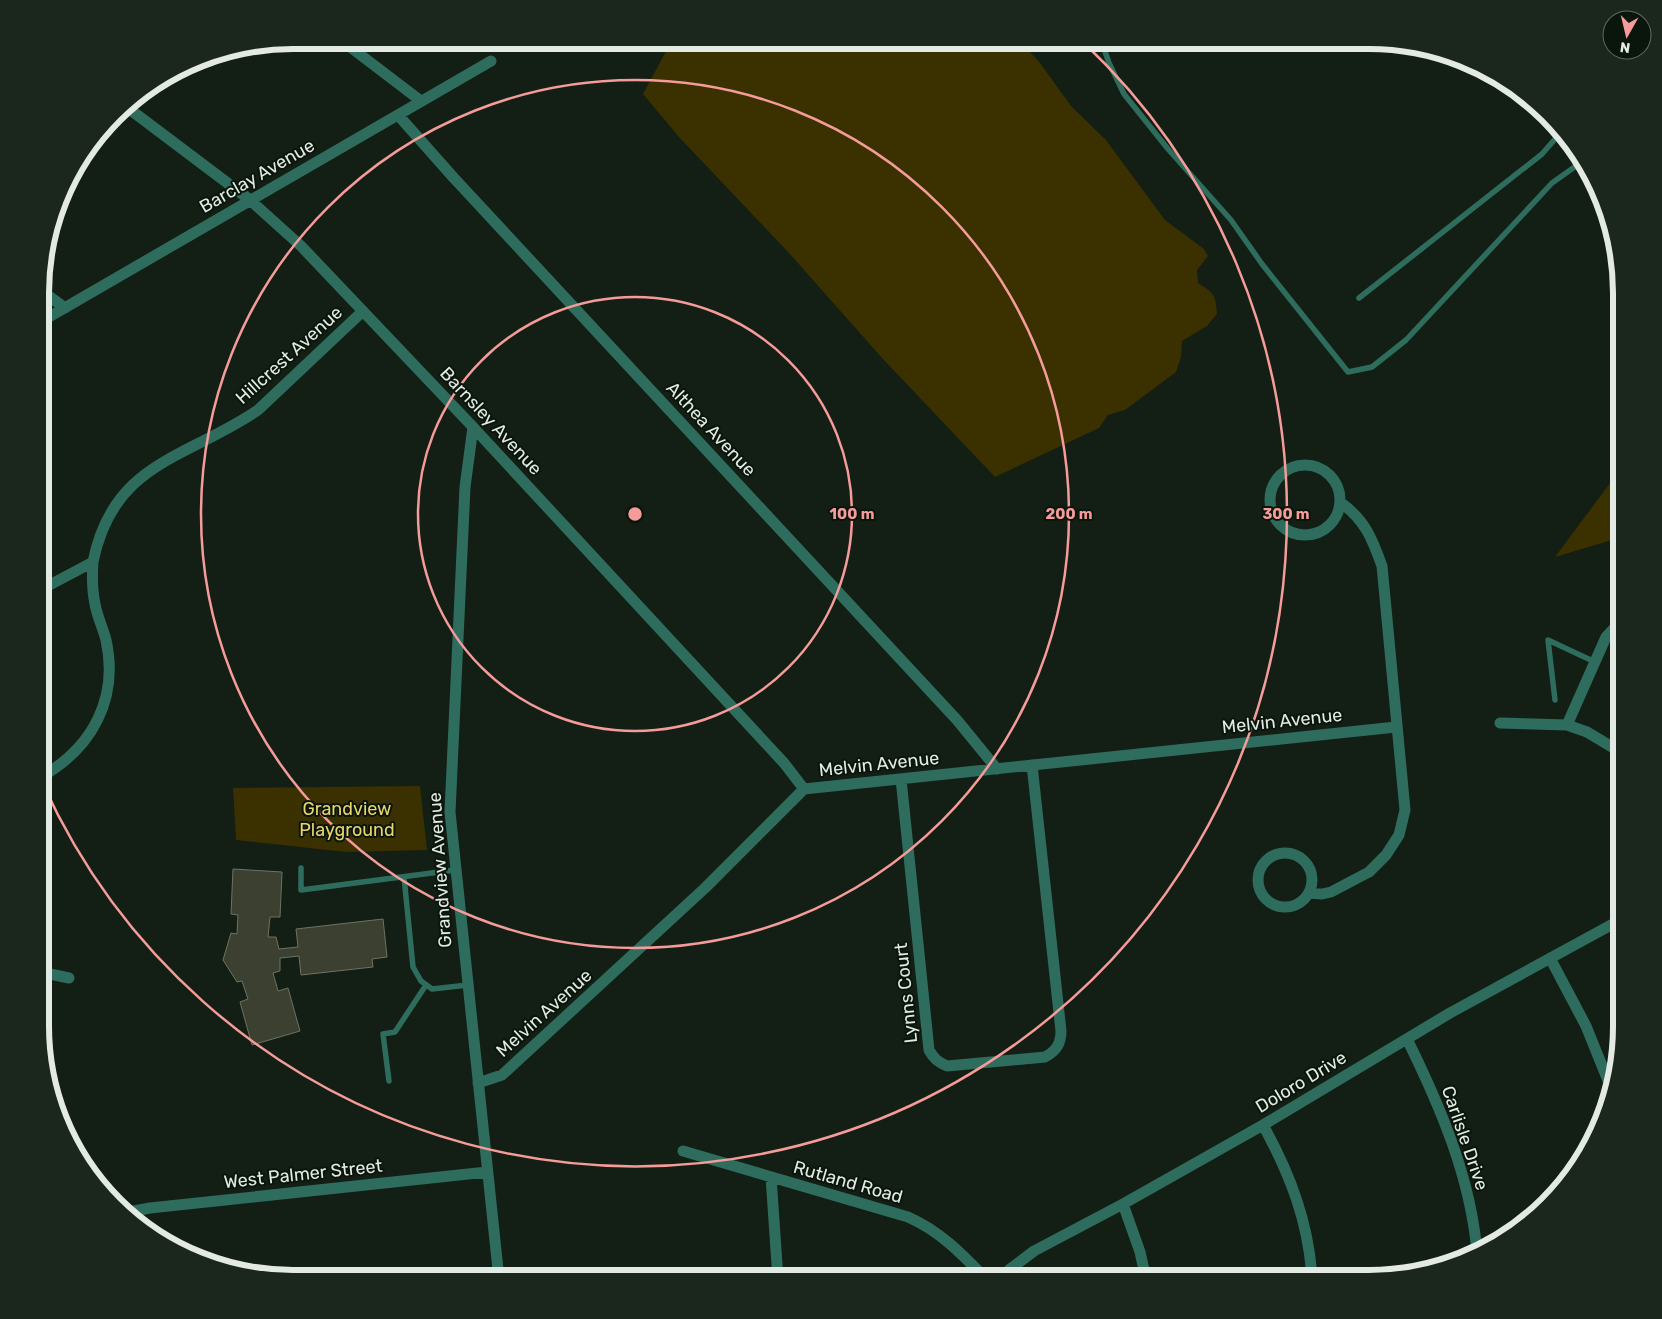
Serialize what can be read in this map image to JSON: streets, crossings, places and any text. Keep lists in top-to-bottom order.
{
  "streets": {
    "street": [
      "Barclay Avenue",
      "Hillcrest Avenue",
      "Barnsley Avenue",
      "Althea Avenue",
      "Melvin Avenue",
      "Grandview Avenue",
      "Lynns Court",
      "Doloro Drive",
      "Carlisle Drive",
      "West Palmer Street",
      "Rutland Road"
    ]
  },
  "crossings": [
    ["Barclay Avenue", "Barnsley Avenue"],
    ["Barclay Avenue", "Althea Avenue"],
    ["Hillcrest Avenue", "Barnsley Avenue"],
    ["Barnsley Avenue", "Melvin Avenue"],
    ["Barnsley Avenue", "Grandview Avenue"],
    ["Althea Avenue", "Melvin Avenue"],
    ["Melvin Avenue", "Grandview Avenue"],
    ["Melvin Avenue", "Lynns Court"],
    ["Grandview Avenue", "West Palmer Street"],
    ["Doloro Drive", "Carlisle Drive"]
  ],
  "parks": ["Grandview Playground"],
  "north": "bottom",
  "rings": ["100 m", "200 m", "300 m"]
}
